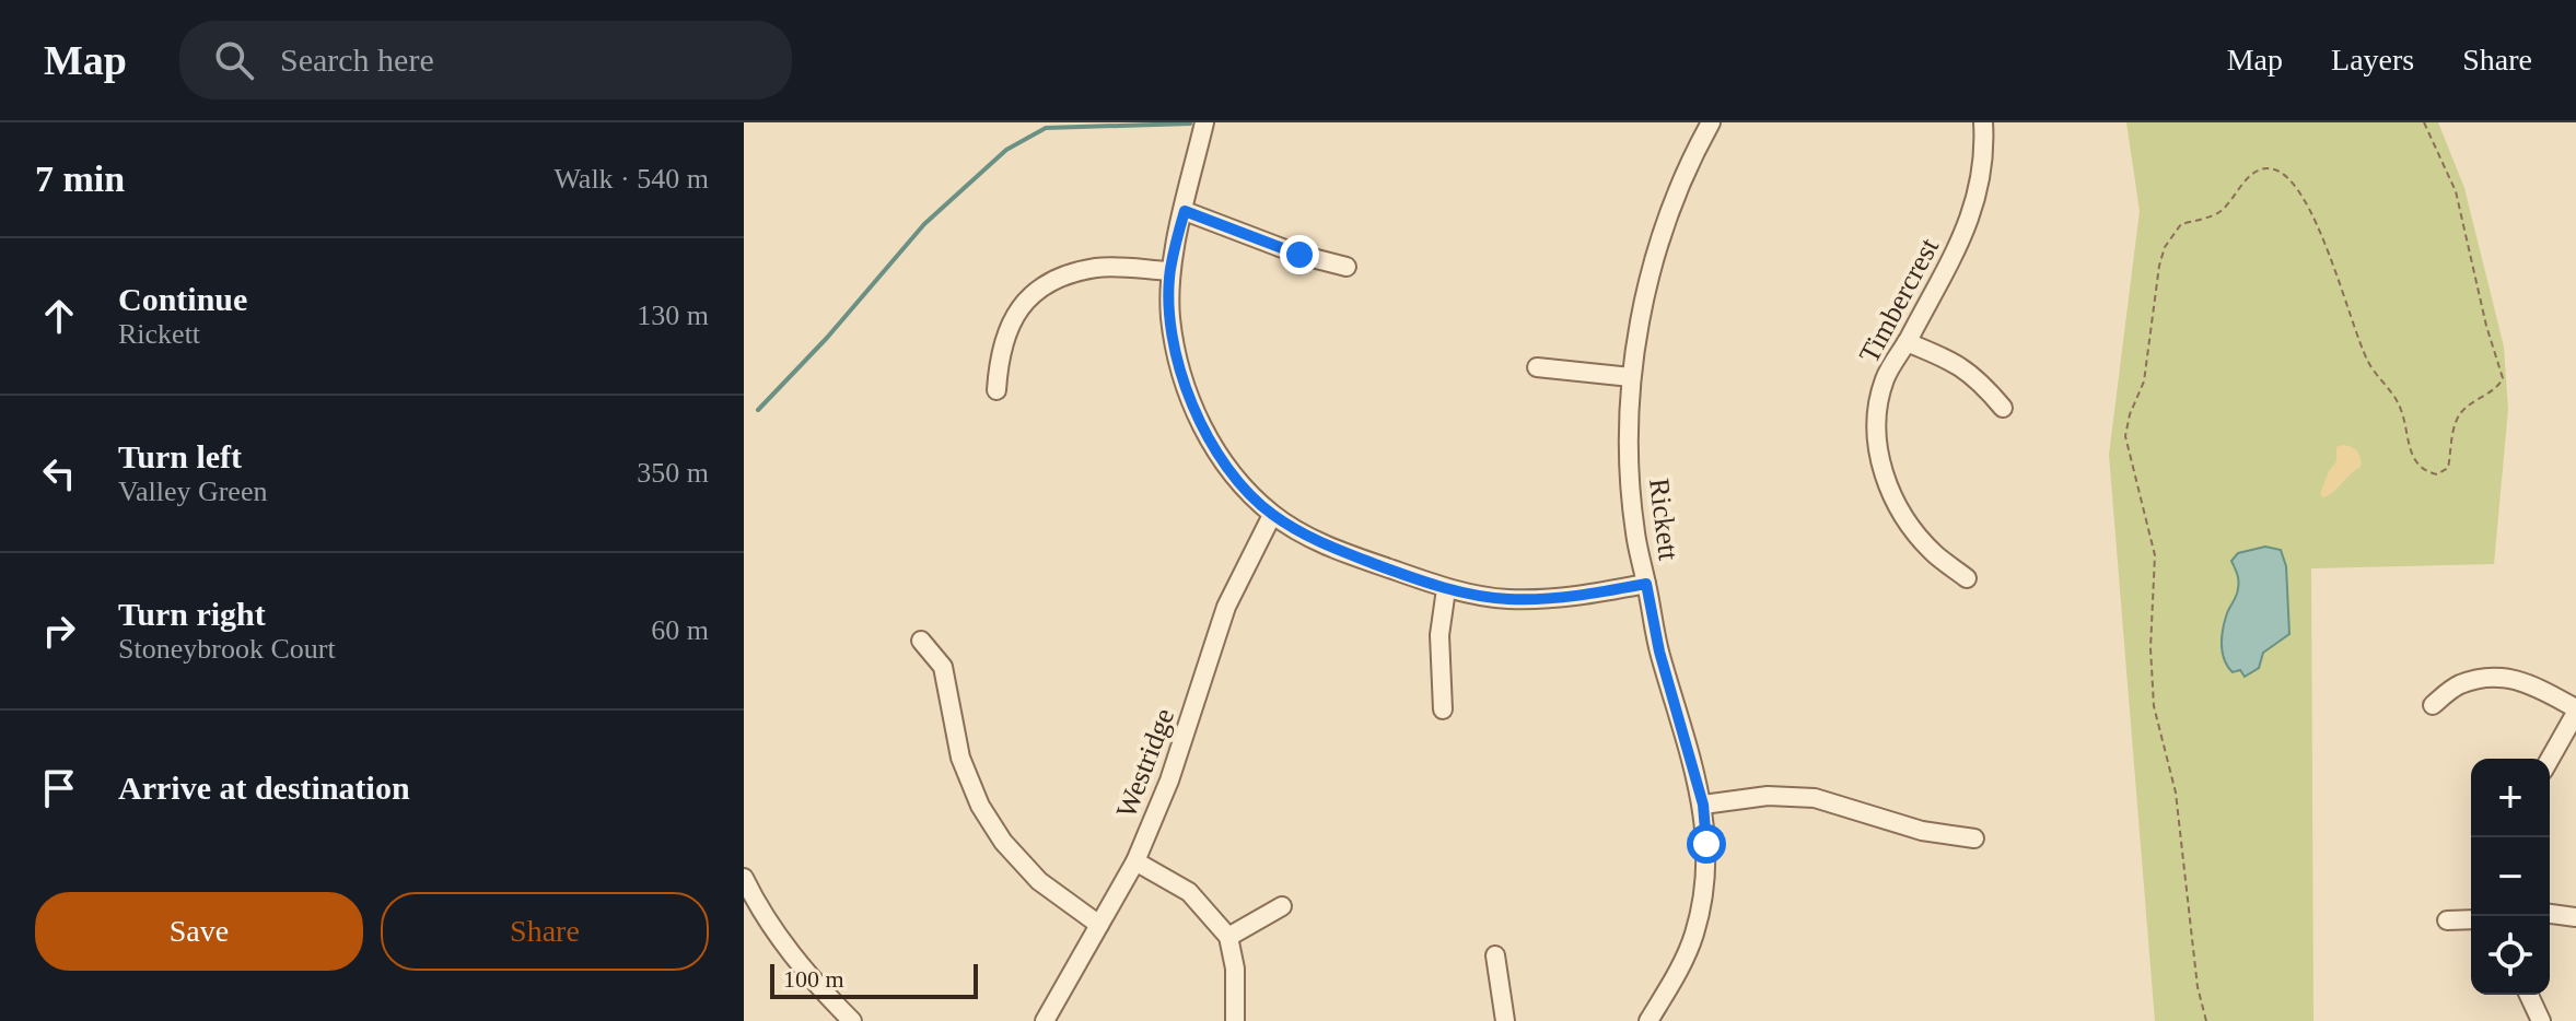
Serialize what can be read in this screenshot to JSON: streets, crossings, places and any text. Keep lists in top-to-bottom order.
{
  "streets": {
    "street": ["Timbercrest", "Rickett", "Westridge"]
  },
  "scale_bar": "100 m",
  "page": {
    "header": "Map",
    "search": "Search here",
    "nav": ["Map", "Layers", "Share"],
    "heading": ["7 min", "Walk · 540 m"],
    "list": [
      ["Continue", "Rickett", "130 m"],
      ["Turn left", "Valley Green", "350 m"],
      ["Turn right", "Stoneybrook Court", "60 m"],
      "Arrive at destination"
    ],
    "map_buttons": ["+", "−"],
    "buttons": ["Save", "Share"],
    "scale": "100 m"
  }
}
